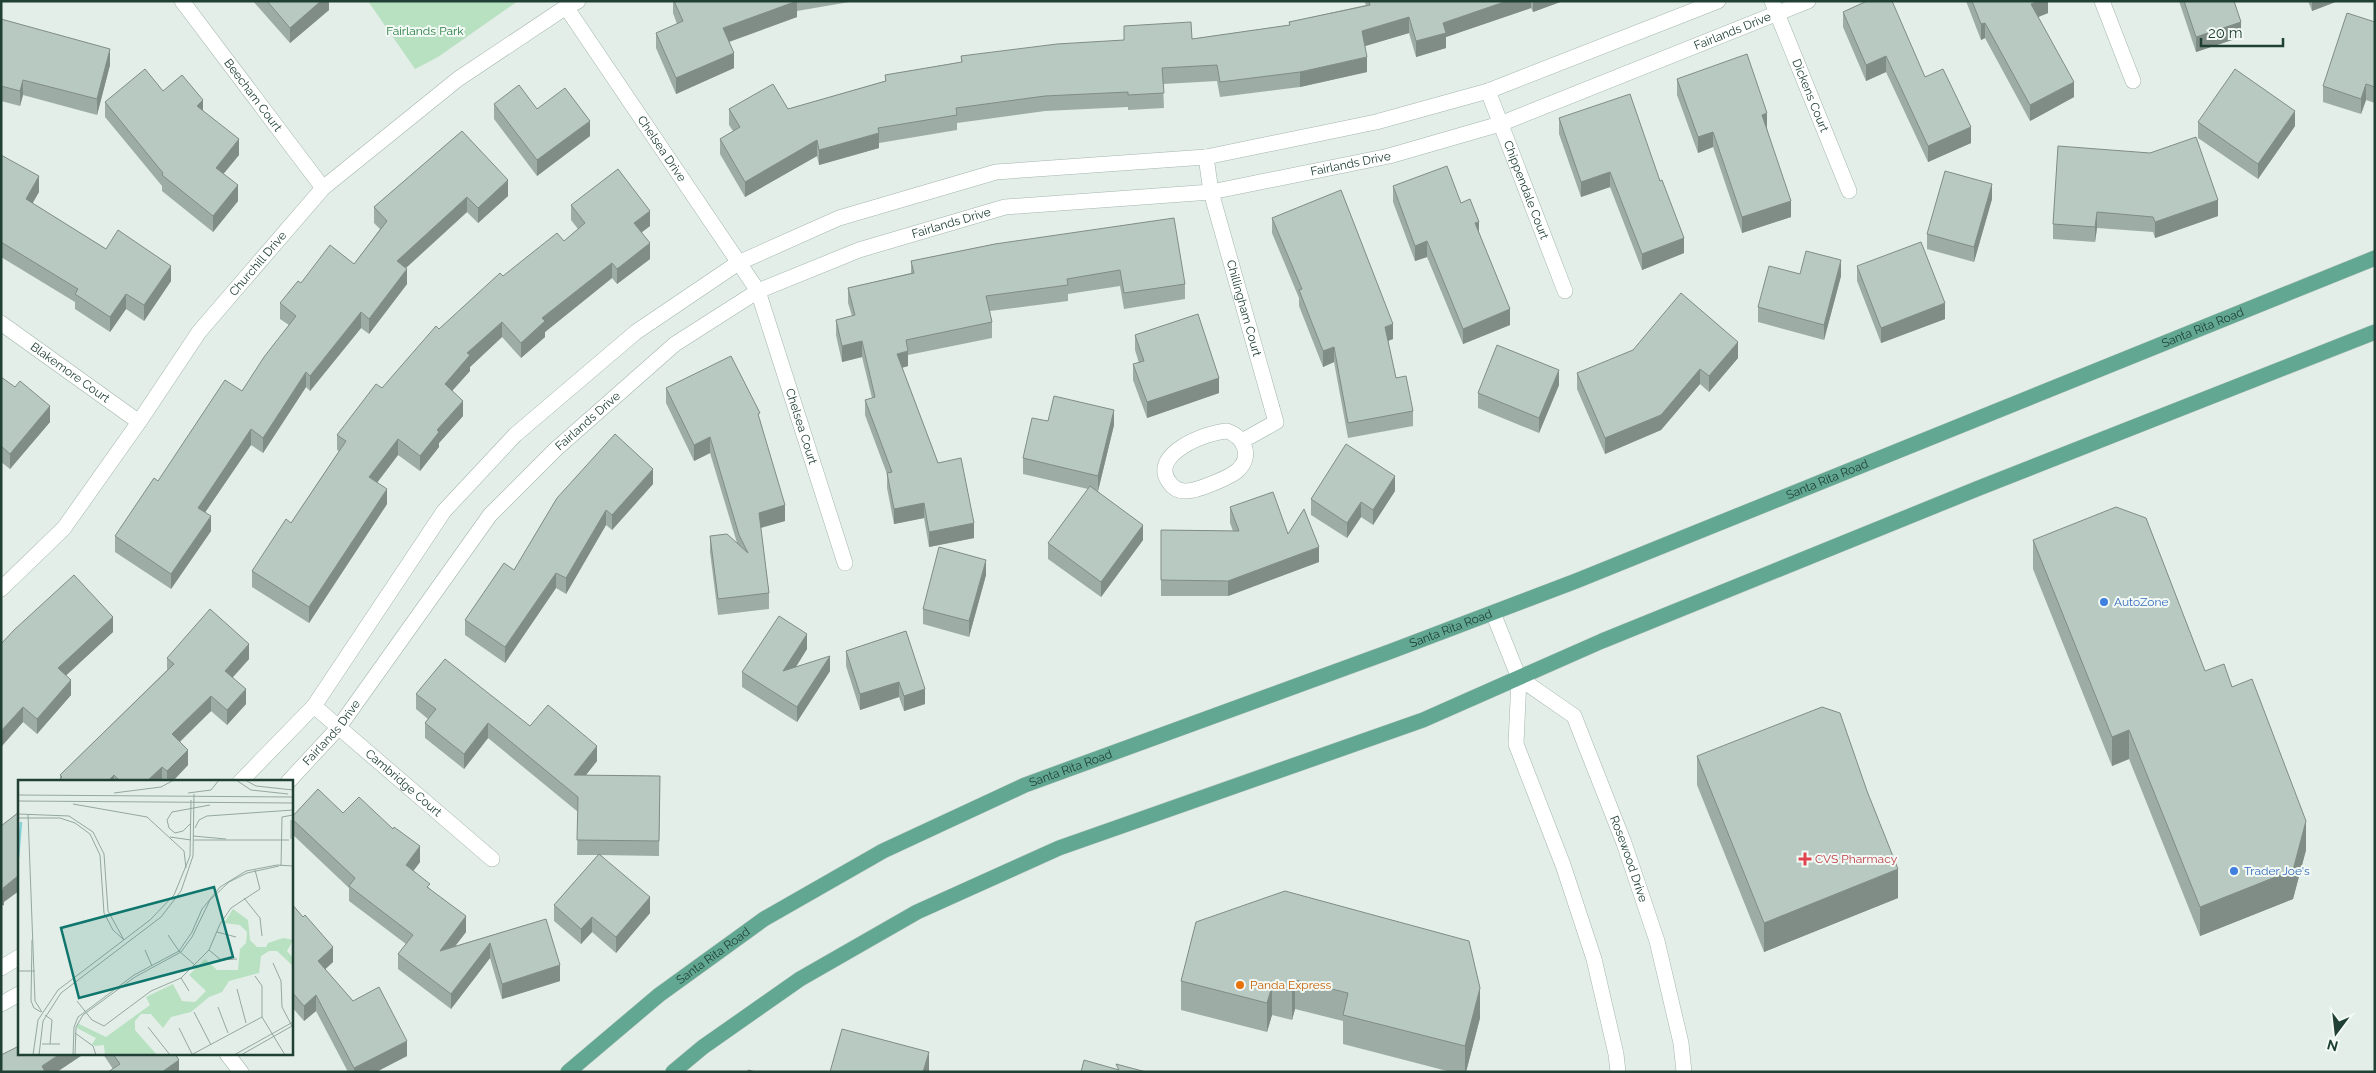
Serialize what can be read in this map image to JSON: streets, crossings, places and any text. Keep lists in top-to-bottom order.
{
  "streets": {
    "main road": ["Santa Rita Road"],
    "street": [
      "Fairlands Drive",
      "Beecham Court",
      "Dickens Court",
      "Chelsea Drive",
      "Chippendale Court",
      "Churchill Drive",
      "Chillingham Court",
      "Blakemore Court",
      "Chelsea Court",
      "Cambridge Court",
      "Rosewood Drive"
    ]
  },
  "crossings": [
    ["Fairlands Drive", "Dickens Court"],
    ["Fairlands Drive", "Chelsea Drive"],
    ["Fairlands Drive", "Chippendale Court"],
    ["Fairlands Drive", "Chillingham Court"],
    ["Fairlands Drive", "Chelsea Court"],
    ["Fairlands Drive", "Cambridge Court"],
    ["Beecham Court", "Churchill Drive"],
    ["Chelsea Drive", "Churchill Drive"],
    ["Chelsea Drive", "Chelsea Court"],
    ["Churchill Drive", "Blakemore Court"]
  ],
  "parks": ["Fairlands Park"],
  "places": {
    "other": ["AutoZone", "Trader Joe's", "Panda Express"],
    "health": ["CVS Pharmacy"]
  },
  "scale_bar": "20 m",
  "north": "bottom"
}
